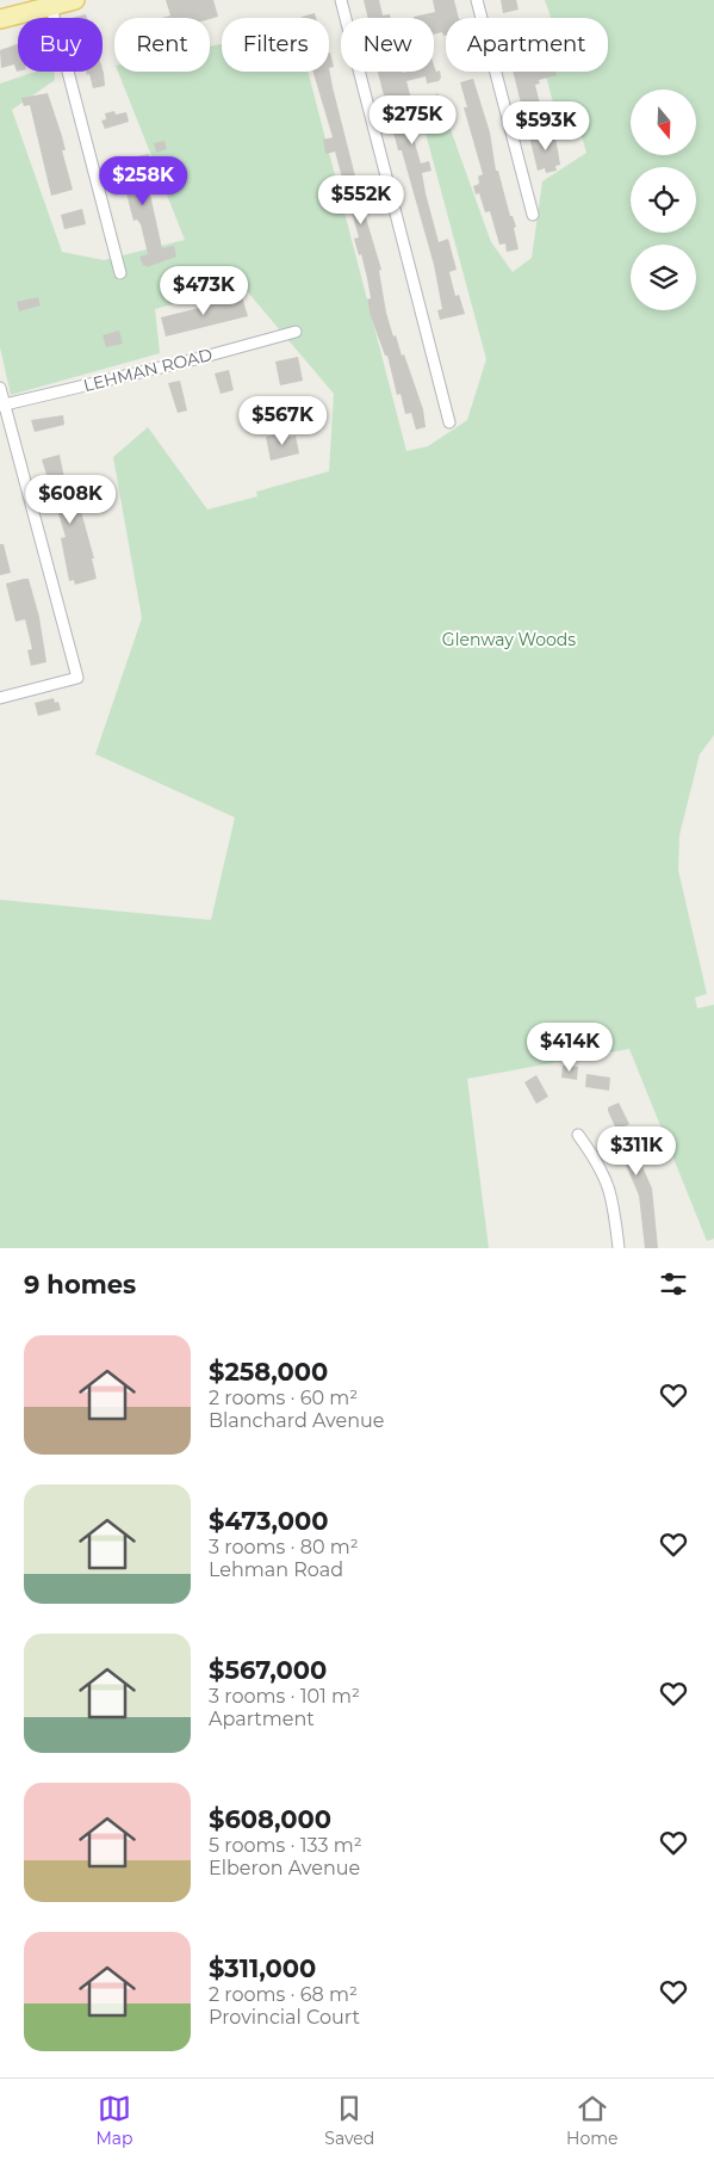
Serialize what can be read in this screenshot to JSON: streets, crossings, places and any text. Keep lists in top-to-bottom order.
{
  "streets": {
    "street": ["LEHMAN ROAD"]
  },
  "parks": ["Glenway Woods"],
  "north": "bottom",
  "page": {
    "chip": [
      "Buy",
      "Rent",
      "Filters",
      "New",
      "Apartment"
    ],
    "price": [
      "$275K",
      "$593K",
      "$258K",
      "$552K",
      "$473K",
      "$567K",
      "$608K",
      "$414K",
      "$311K"
    ],
    "heading": "9 homes",
    "list": [
      {
        "name": "$258,000",
        "note": "2 rooms · 60 m² · Blanchard Avenue"
      },
      {
        "name": "$473,000",
        "note": "3 rooms · 80 m² · Lehman Road"
      },
      {
        "name": "$567,000",
        "note": "3 rooms · 101 m² · Apartment"
      },
      {
        "name": "$608,000",
        "note": "5 rooms · 133 m² · Elberon Avenue"
      },
      {
        "name": "$311,000",
        "note": "2 rooms · 68 m² · Provincial Court"
      }
    ],
    "tabs": ["Map", "Saved", "Home"]
  }
}
